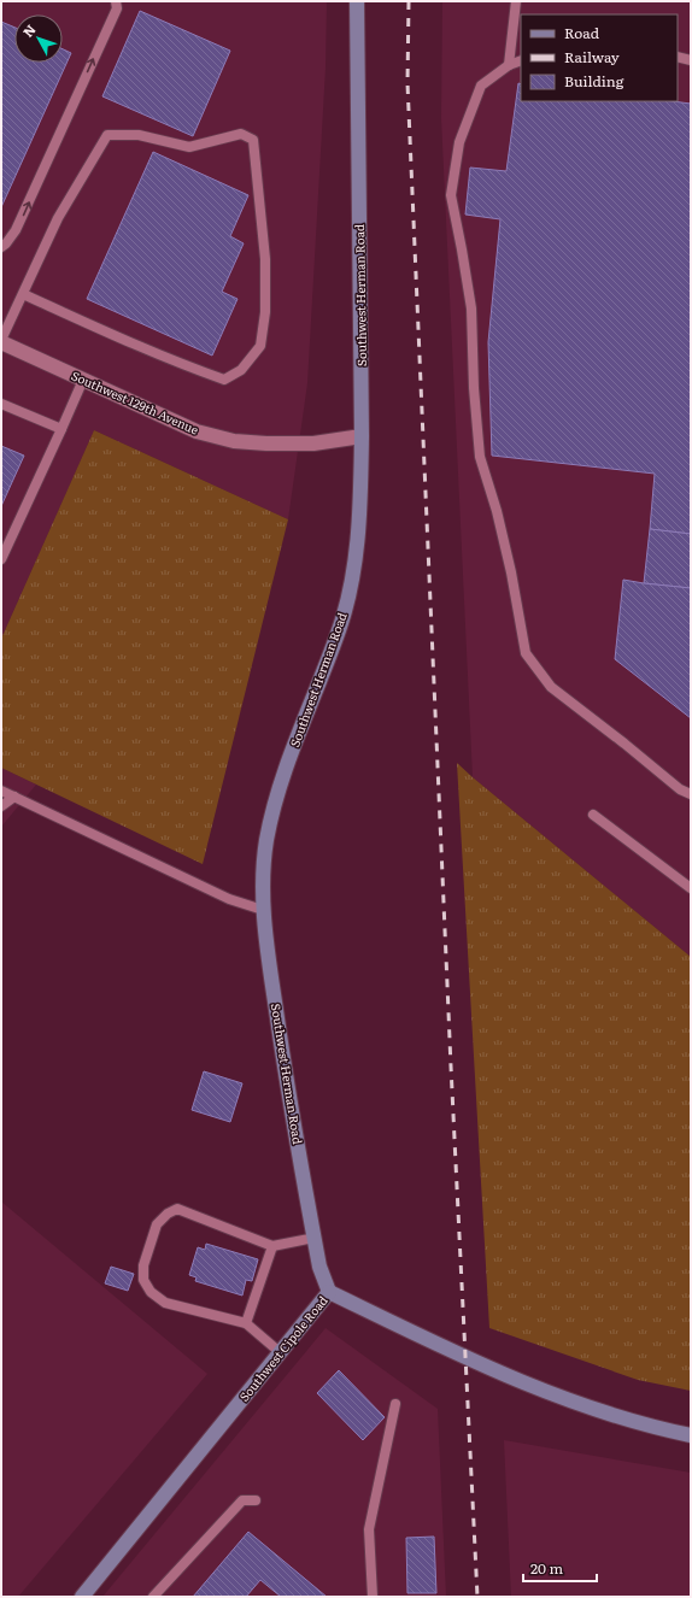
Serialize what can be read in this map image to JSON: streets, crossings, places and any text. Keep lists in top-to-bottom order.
{
  "streets": {
    "street": ["Southwest Herman Road", "Southwest 129th Avenue", "Southwest Cipole Road"]
  },
  "crossings": [
    ["Southwest Herman Road", "Southwest 129th Avenue"],
    ["Southwest Herman Road", "Southwest Cipole Road"]
  ],
  "legend": ["Road", "Railway", "Building"],
  "scale_bar": "20 m",
  "north": "top left"
}
